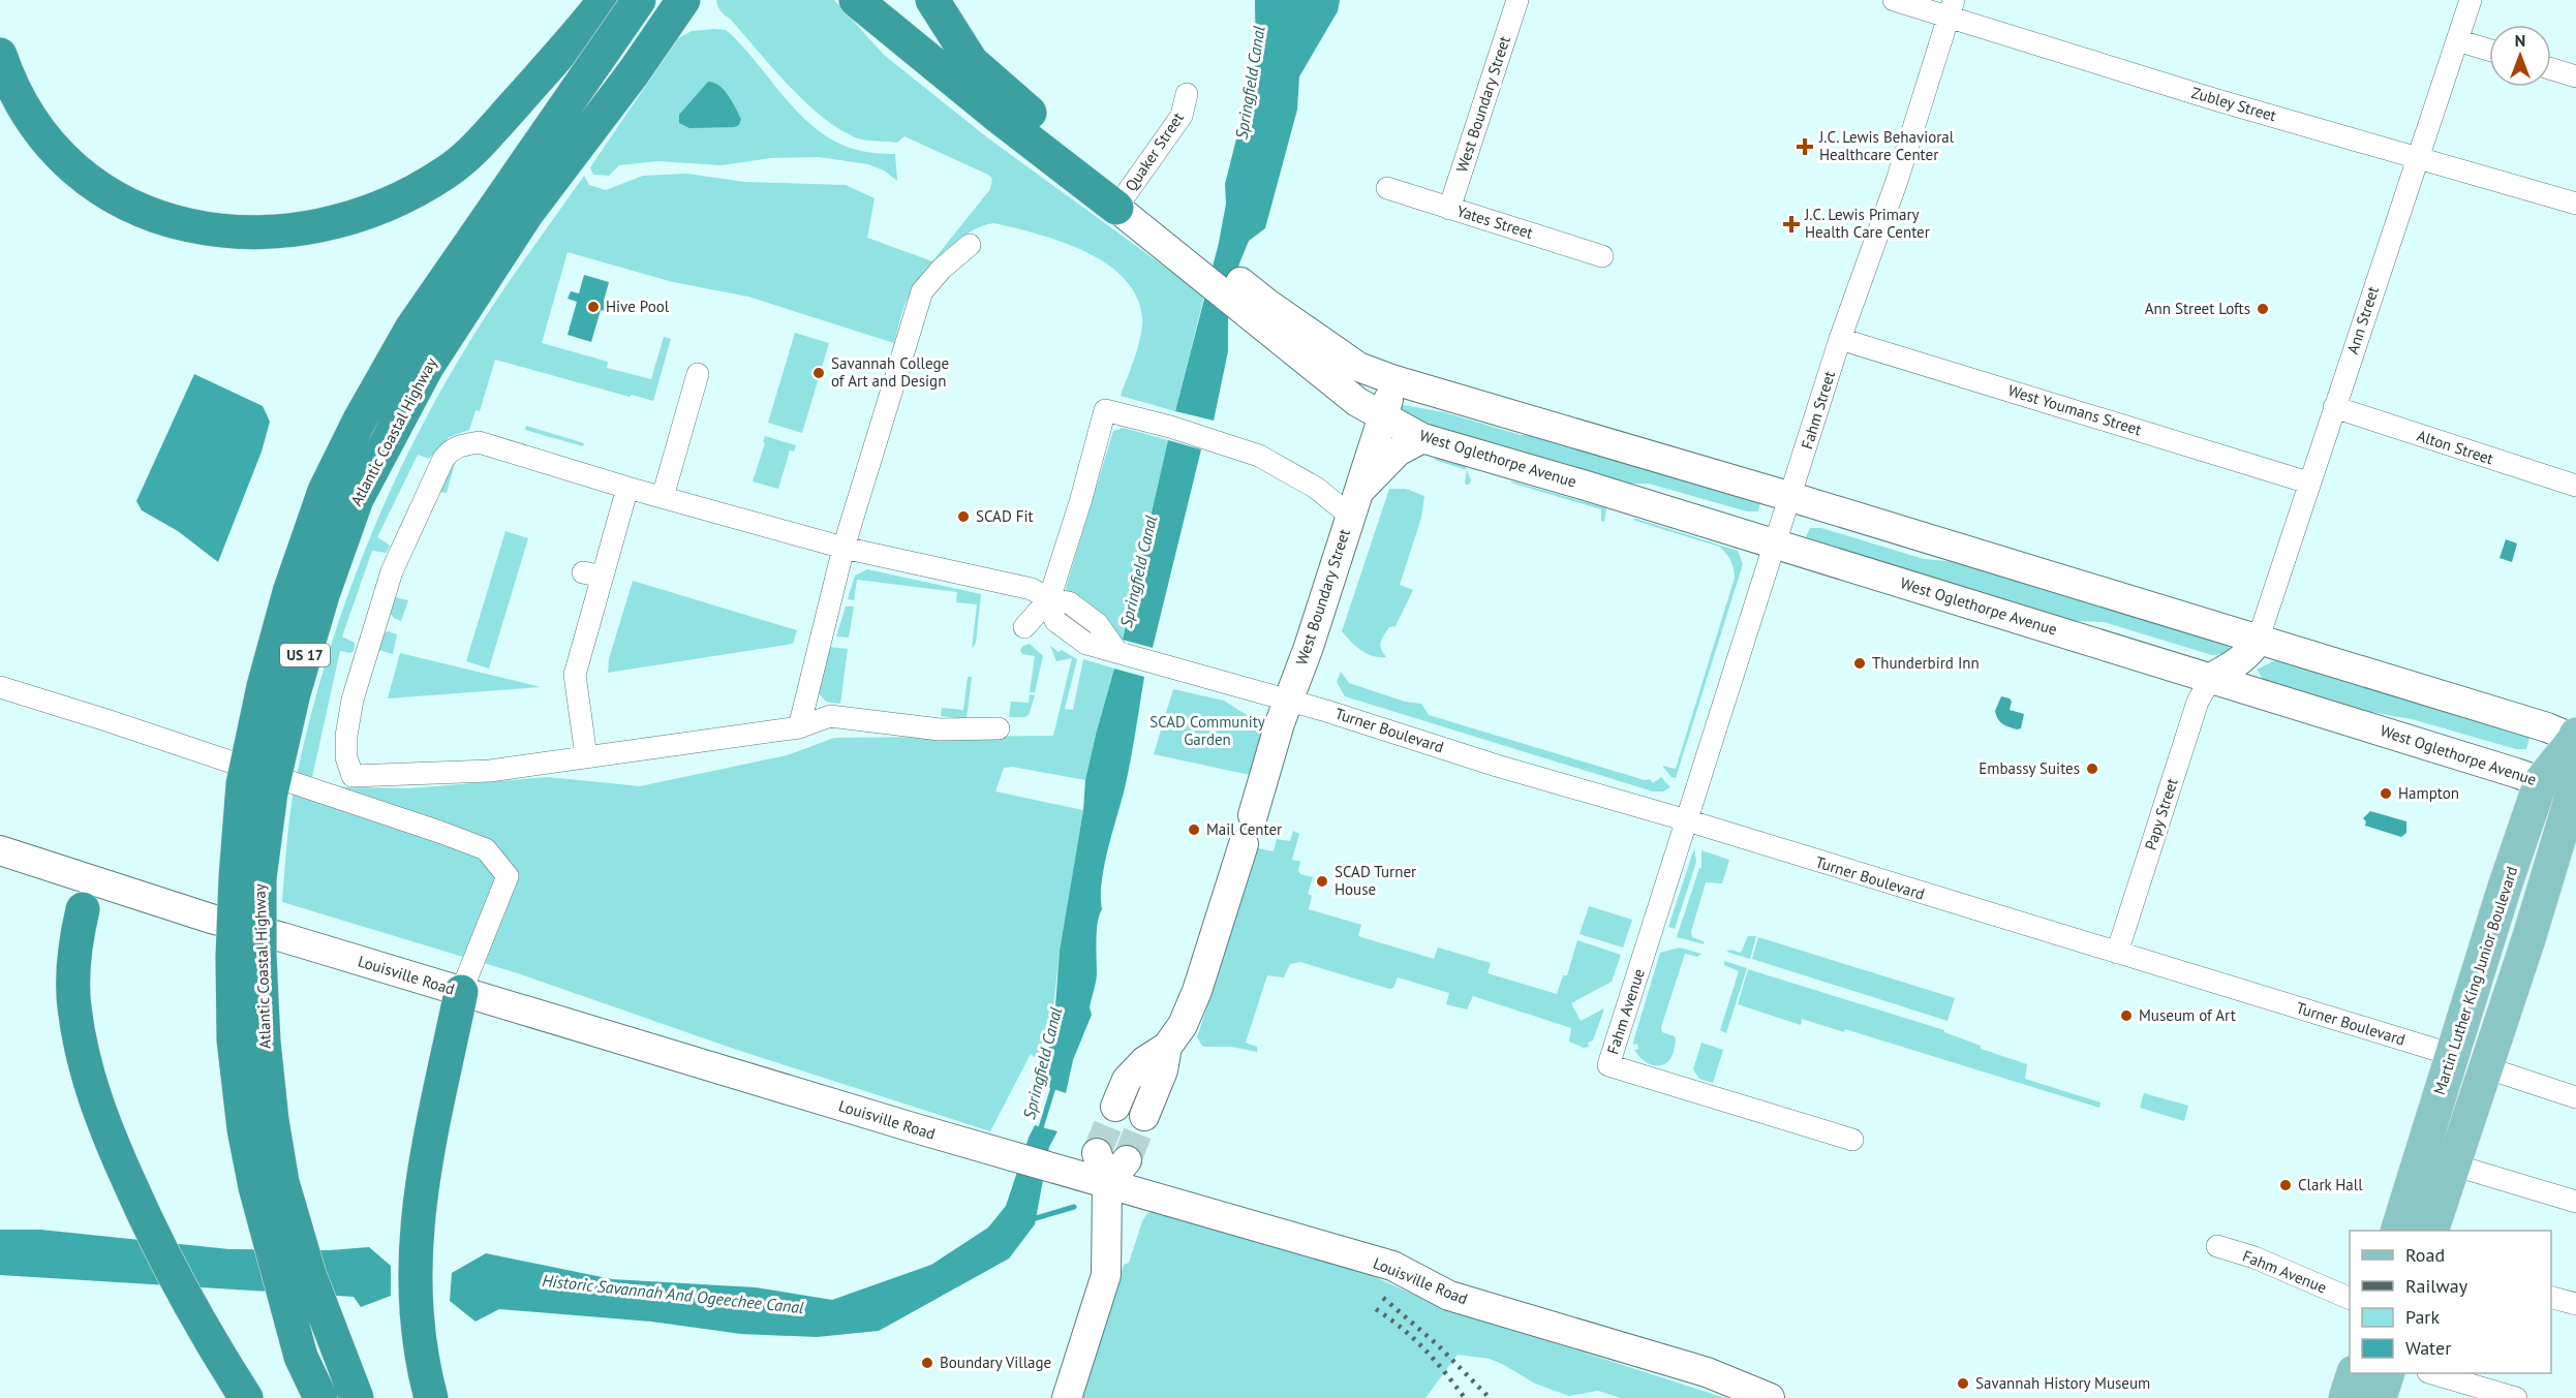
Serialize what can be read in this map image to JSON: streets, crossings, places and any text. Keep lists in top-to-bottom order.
{
  "streets": {
    "highway": ["Atlantic Coastal Highway", "US 17"],
    "main road": [
      "West Boundary Street",
      "West Oglethorpe Avenue",
      "Louisville Road",
      "Martin Luther King Junior Boulevard"
    ],
    "street": [
      "Zubley Street",
      "Quaker Street",
      "Yates Street",
      "Ann Street",
      "Fahm Street",
      "West Youmans Street",
      "Alton Street",
      "Turner Boulevard",
      "Papy Street",
      "Fahm Avenue"
    ]
  },
  "crossings": [
    ["West Boundary Street", "Yates Street"],
    ["West Boundary Street", "West Oglethorpe Avenue"],
    ["West Boundary Street", "Turner Boulevard"],
    ["Zubley Street", "Ann Street"],
    ["Zubley Street", "Fahm Street"],
    ["Ann Street", "West Youmans Street"],
    ["Ann Street", "Alton Street"],
    ["Fahm Street", "West Youmans Street"],
    ["Fahm Street", "West Oglethorpe Avenue"],
    ["Fahm Street", "Turner Boulevard"],
    ["Fahm Street", "Fahm Avenue"],
    ["West Oglethorpe Avenue", "Papy Street"],
    ["West Oglethorpe Avenue", "Martin Luther King Junior Boulevard"],
    ["Turner Boulevard", "Papy Street"],
    ["Turner Boulevard", "Martin Luther King Junior Boulevard"],
    ["Turner Boulevard", "Fahm Avenue"]
  ],
  "water": ["Springfield Canal", "Historic Savannah And Ogeechee Canal"],
  "parks": ["SCAD Community Garden"],
  "places": {
    "health": ["J.C. Lewis Behavioral Healthcare Center", "J.C. Lewis Primary Health Care Center"],
    "other": [
      "Hive Pool",
      "Ann Street Lofts",
      "Savannah College of Art and Design",
      "SCAD Fit",
      "Thunderbird Inn",
      "Embassy Suites",
      "Hampton",
      "Mail Center",
      "SCAD Turner House",
      "Museum of Art",
      "Clark Hall",
      "Boundary Village",
      "Savannah History Museum"
    ]
  },
  "legend": [
    "Road",
    "Railway",
    "Park",
    "Water"
  ],
  "north": "top"
}
